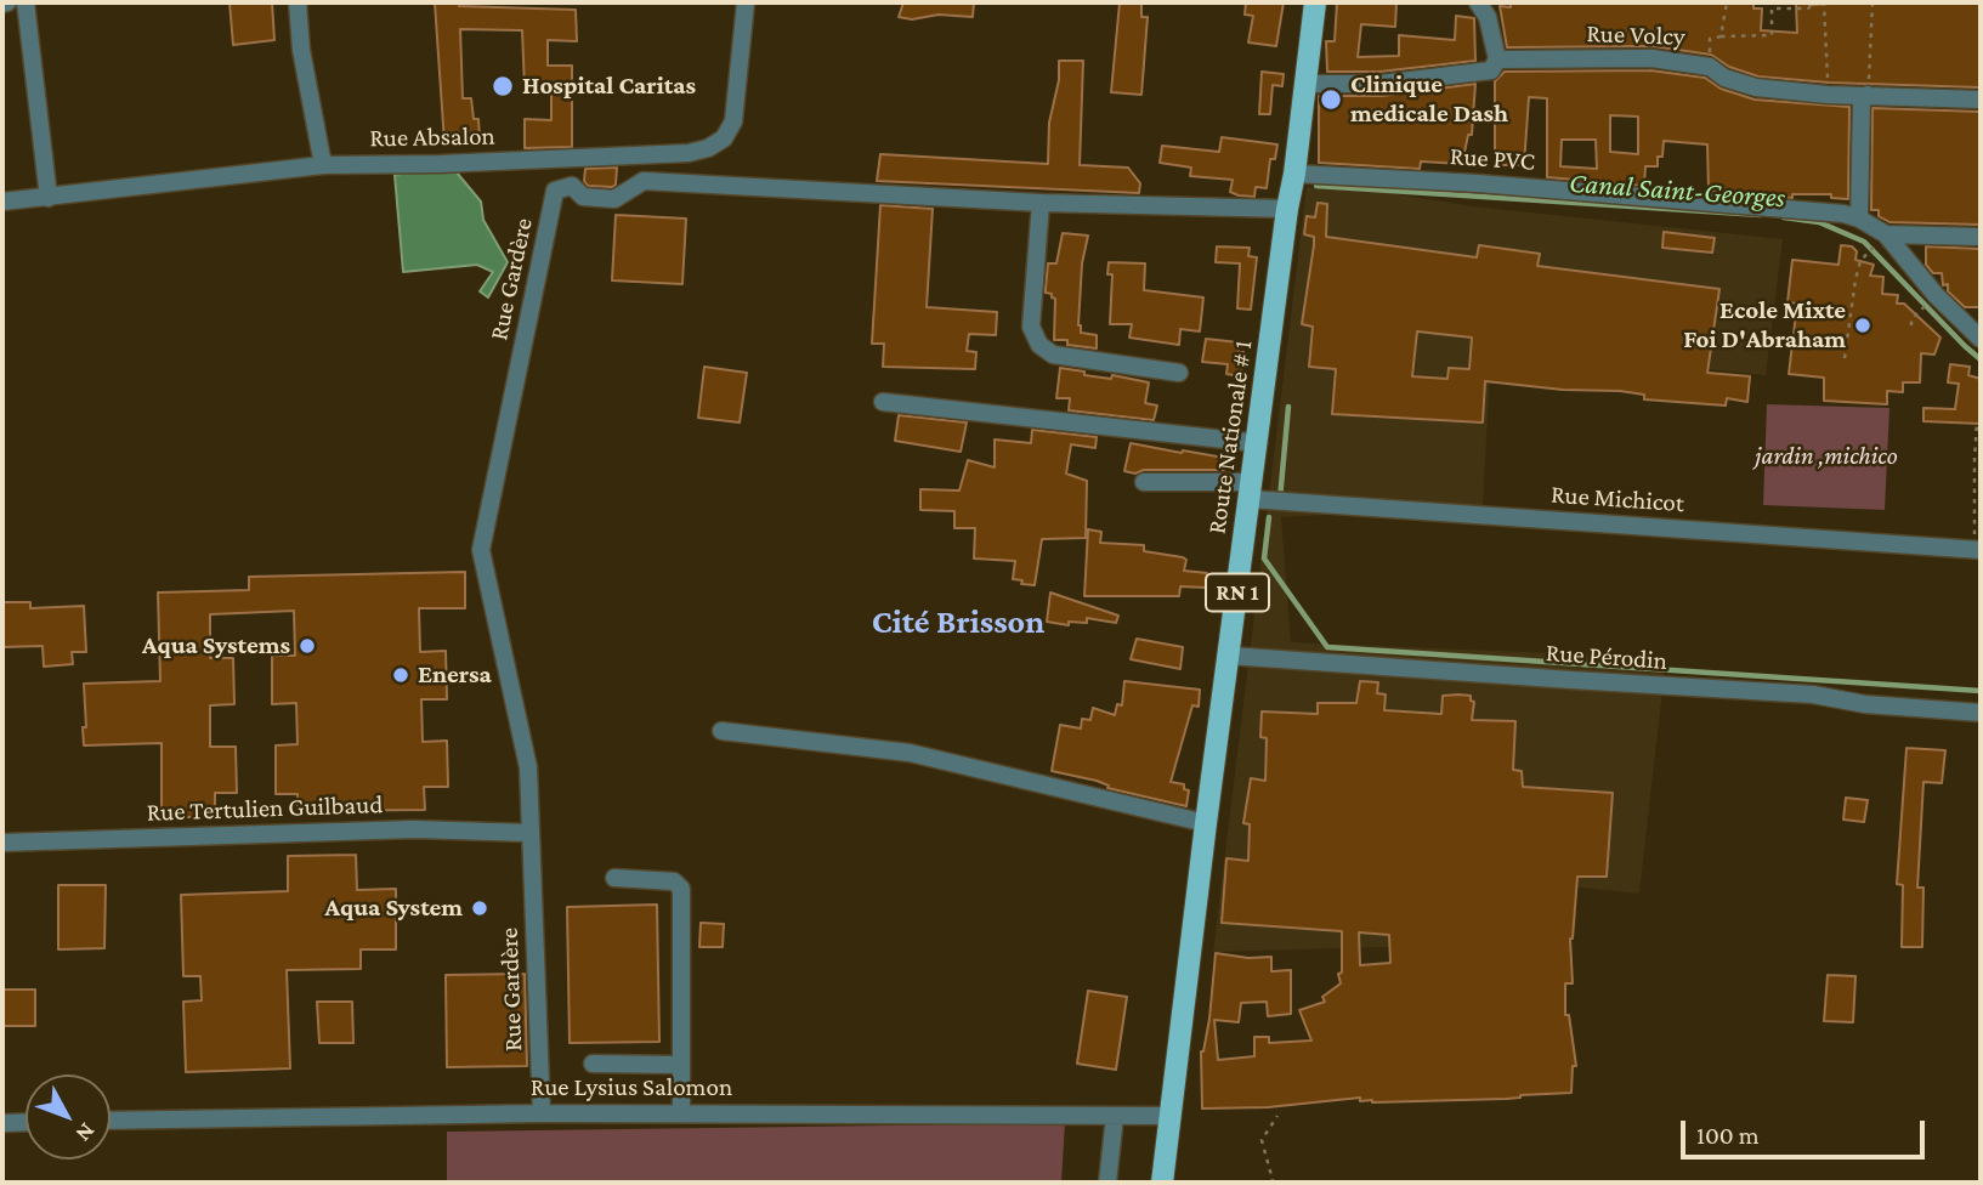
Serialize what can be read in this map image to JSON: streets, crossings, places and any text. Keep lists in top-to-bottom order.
{
  "streets": {
    "main road": ["Route Nationale # 1", "RN 1"],
    "street": [
      "Rue Volcy",
      "Rue Absalon",
      "Rue PVC",
      "Rue Gardère",
      "Rue Michicot",
      "Rue Pérodin",
      "Rue Tertulien Guilbaud",
      "Rue Lysius Salomon"
    ]
  },
  "crossings": [
    ["Rue PVC", "Route Nationale # 1"],
    ["Rue Gardère", "Route Nationale # 1"],
    ["Rue Gardère", "Rue Tertulien Guilbaud"],
    ["Rue Gardère", "Rue Lysius Salomon"],
    ["Route Nationale # 1", "Rue Michicot"],
    ["Route Nationale # 1", "Rue Pérodin"],
    ["Route Nationale # 1", "Rue Lysius Salomon"]
  ],
  "districts": ["Cité Brisson"],
  "water": ["Canal Saint-Georges"],
  "parks": ["jardin ,michico"],
  "places": [
    "Hospital Caritas",
    "Clinique medicale Dash",
    "Ecole Mixte Foi D'Abraham",
    "Aqua Systems",
    "Enersa",
    "Aqua System"
  ],
  "scale_bar": "100 m",
  "north": "bottom right"
}
